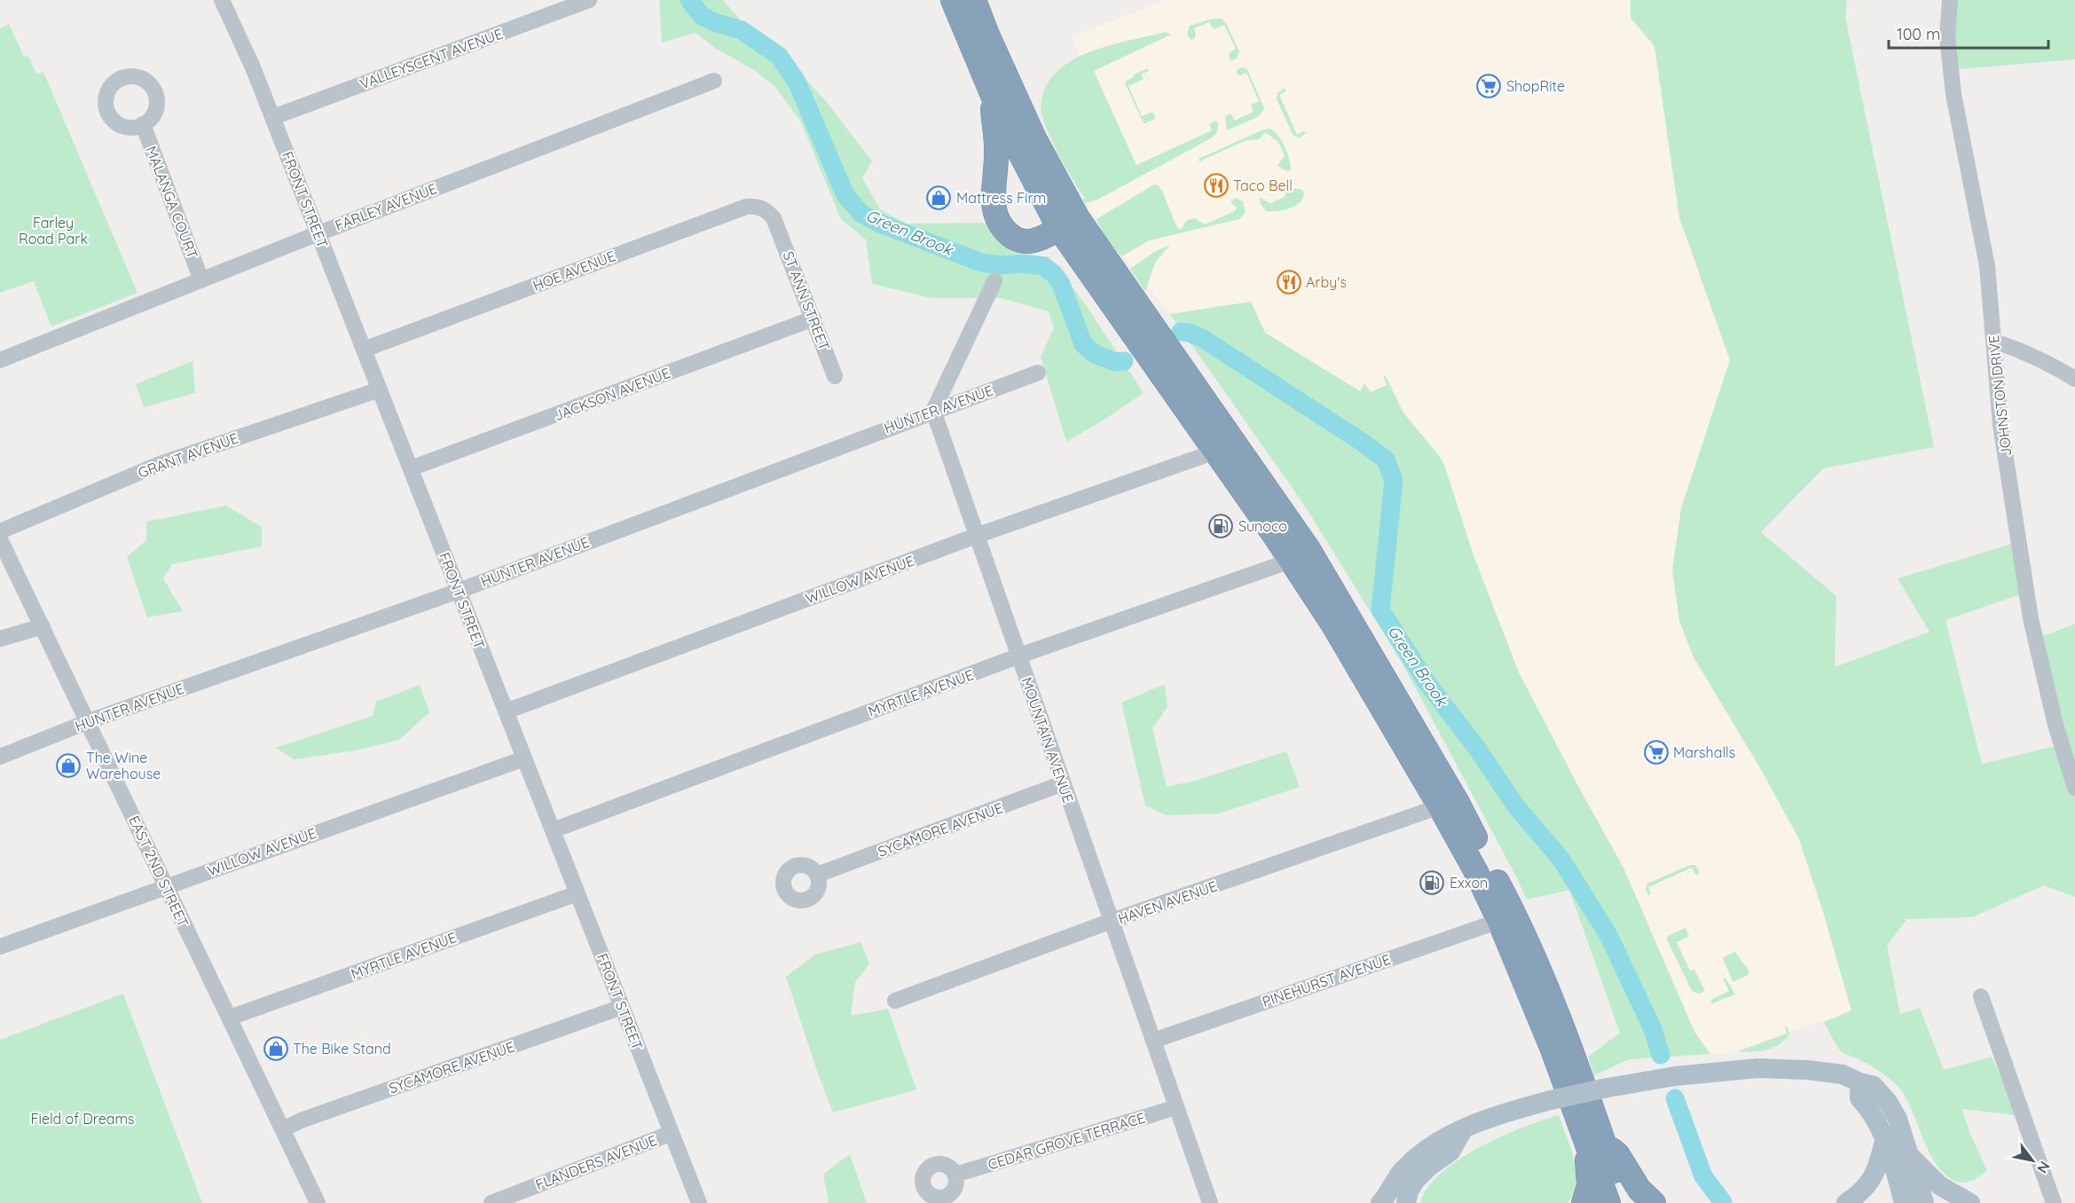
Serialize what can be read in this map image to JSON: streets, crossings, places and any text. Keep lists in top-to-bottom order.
{
  "streets": {
    "street": [
      "VALLEYSCENT AVENUE",
      "FRONT STREET",
      "MALANGA COURT",
      "FARLEY AVENUE",
      "HOE AVENUE",
      "ST ANN STREET",
      "JACKSON AVENUE",
      "JOHNSTON DRIVE",
      "HUNTER AVENUE",
      "GRANT AVENUE",
      "WILLOW AVENUE",
      "MYRTLE AVENUE",
      "MOUNTAIN AVENUE",
      "SYCAMORE AVENUE",
      "EAST 2ND STREET",
      "HAVEN AVENUE",
      "PINEHURST AVENUE",
      "CEDAR GROVE TERRACE",
      "FLANDERS AVENUE"
    ]
  },
  "crossings": [
    ["VALLEYSCENT AVENUE", "FRONT STREET"],
    ["FRONT STREET", "FARLEY AVENUE"],
    ["FRONT STREET", "HOE AVENUE"],
    ["FRONT STREET", "JACKSON AVENUE"],
    ["FRONT STREET", "HUNTER AVENUE"],
    ["FRONT STREET", "GRANT AVENUE"],
    ["FRONT STREET", "WILLOW AVENUE"],
    ["FRONT STREET", "MYRTLE AVENUE"],
    ["FRONT STREET", "SYCAMORE AVENUE"],
    ["FRONT STREET", "FLANDERS AVENUE"],
    ["MALANGA COURT", "FARLEY AVENUE"],
    ["HOE AVENUE", "ST ANN STREET"],
    ["ST ANN STREET", "JACKSON AVENUE"],
    ["HUNTER AVENUE", "MOUNTAIN AVENUE"],
    ["HUNTER AVENUE", "EAST 2ND STREET"],
    ["WILLOW AVENUE", "MOUNTAIN AVENUE"],
    ["WILLOW AVENUE", "EAST 2ND STREET"],
    ["MYRTLE AVENUE", "MOUNTAIN AVENUE"],
    ["MYRTLE AVENUE", "EAST 2ND STREET"],
    ["MOUNTAIN AVENUE", "SYCAMORE AVENUE"],
    ["MOUNTAIN AVENUE", "HAVEN AVENUE"],
    ["MOUNTAIN AVENUE", "PINEHURST AVENUE"],
    ["MOUNTAIN AVENUE", "CEDAR GROVE TERRACE"],
    ["SYCAMORE AVENUE", "EAST 2ND STREET"]
  ],
  "water": ["Green Brook"],
  "parks": ["Farley Road Park", "Field of Dreams"],
  "places": {
    "supermarket": ["ShopRite", "Marshalls"],
    "restaurant": ["Taco Bell", "Arby's"],
    "shop": ["Mattress Firm", "The Wine Warehouse", "The Bike Stand"],
    "fuel station": ["Sunoco", "Exxon"]
  },
  "scale_bar": "100 m",
  "north": "bottom right"
}
